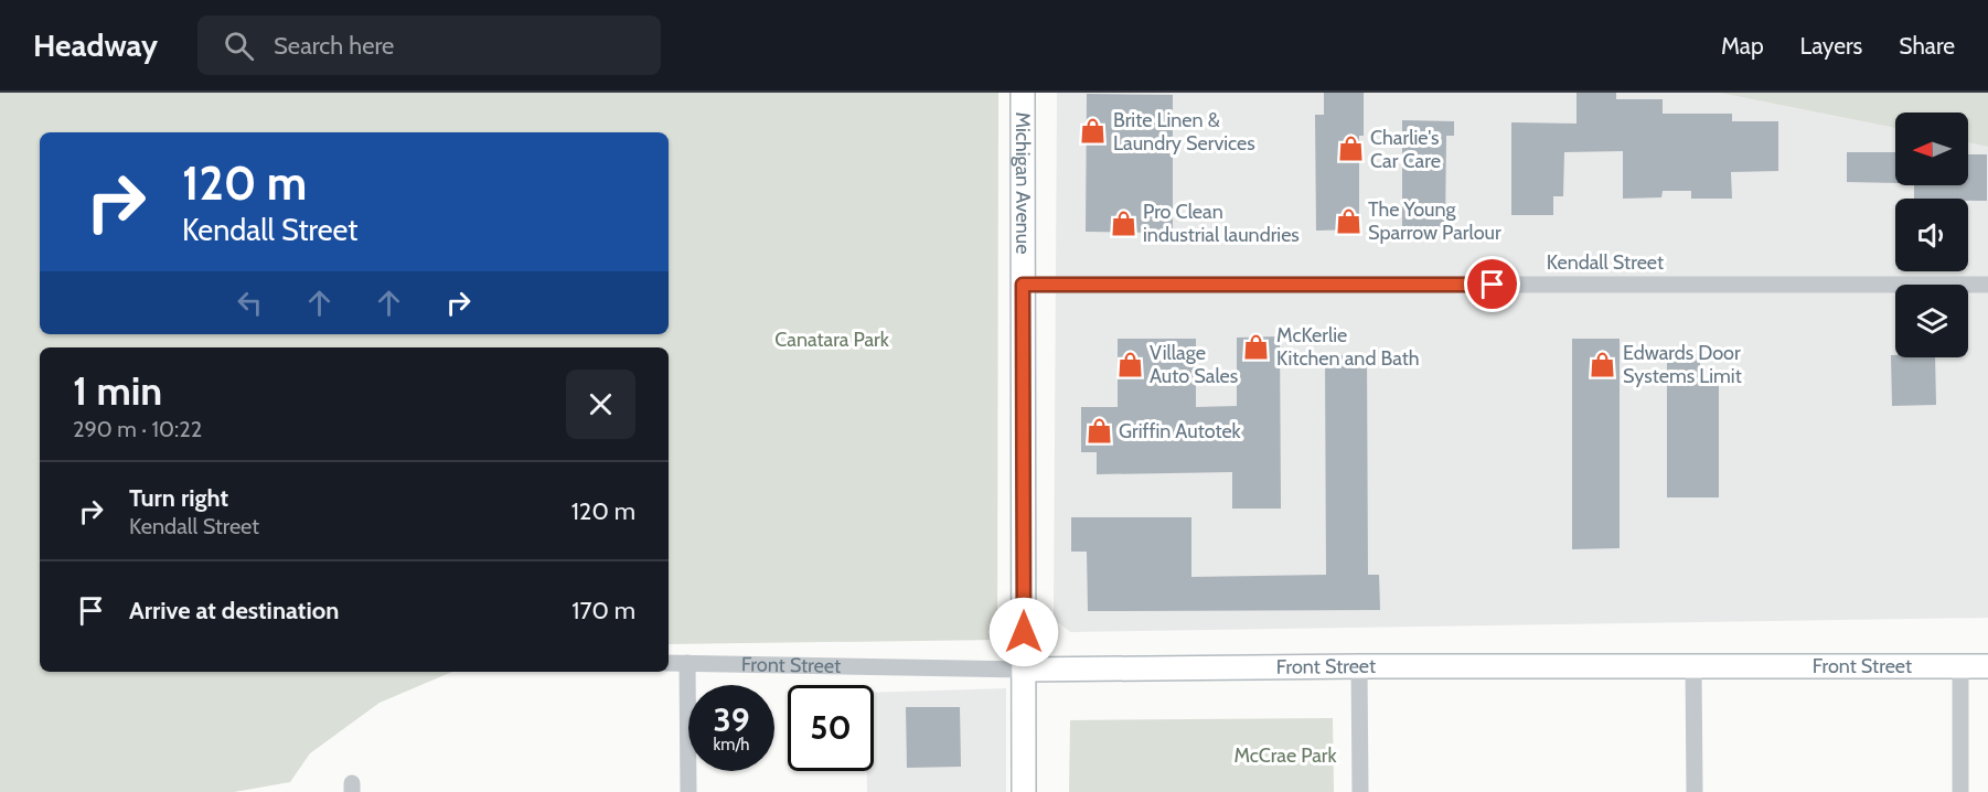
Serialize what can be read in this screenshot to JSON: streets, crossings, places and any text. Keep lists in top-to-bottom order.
{
  "streets": {
    "main road": ["Michigan Avenue", "Front Street"],
    "street": ["Kendall Street"]
  },
  "crossings": [
    ["Michigan Avenue", "Kendall Street"],
    ["Michigan Avenue", "Front Street"]
  ],
  "parks": ["Canatara Park", "McCrae Park"],
  "places": {
    "shop": [
      "Brite Linen & Laundry Services",
      "Charlie's Car Care",
      "The Young Sparrow Parlour",
      "Pro Clean industrial laundries",
      "McKerlie Kitchen and Bath",
      "Village Auto Sales",
      "Edwards Door Systems Limit",
      "Griffin Autotek"
    ]
  },
  "north": "left",
  "page": {
    "header": "Headway",
    "search": "Search here",
    "nav": ["Map", "Layers", "Share"],
    "turn": ["120 m", "Kendall Street"],
    "heading": ["1 min", "290 m · 10:22"],
    "list": [
      {
        "name": "Turn right",
        "note": "Kendall Street",
        "value": "120 m"
      },
      {
        "name": "Arrive at destination",
        "value": "170 m"
      }
    ],
    "speed": "39 km/h",
    "limit": "50"
  }
}
